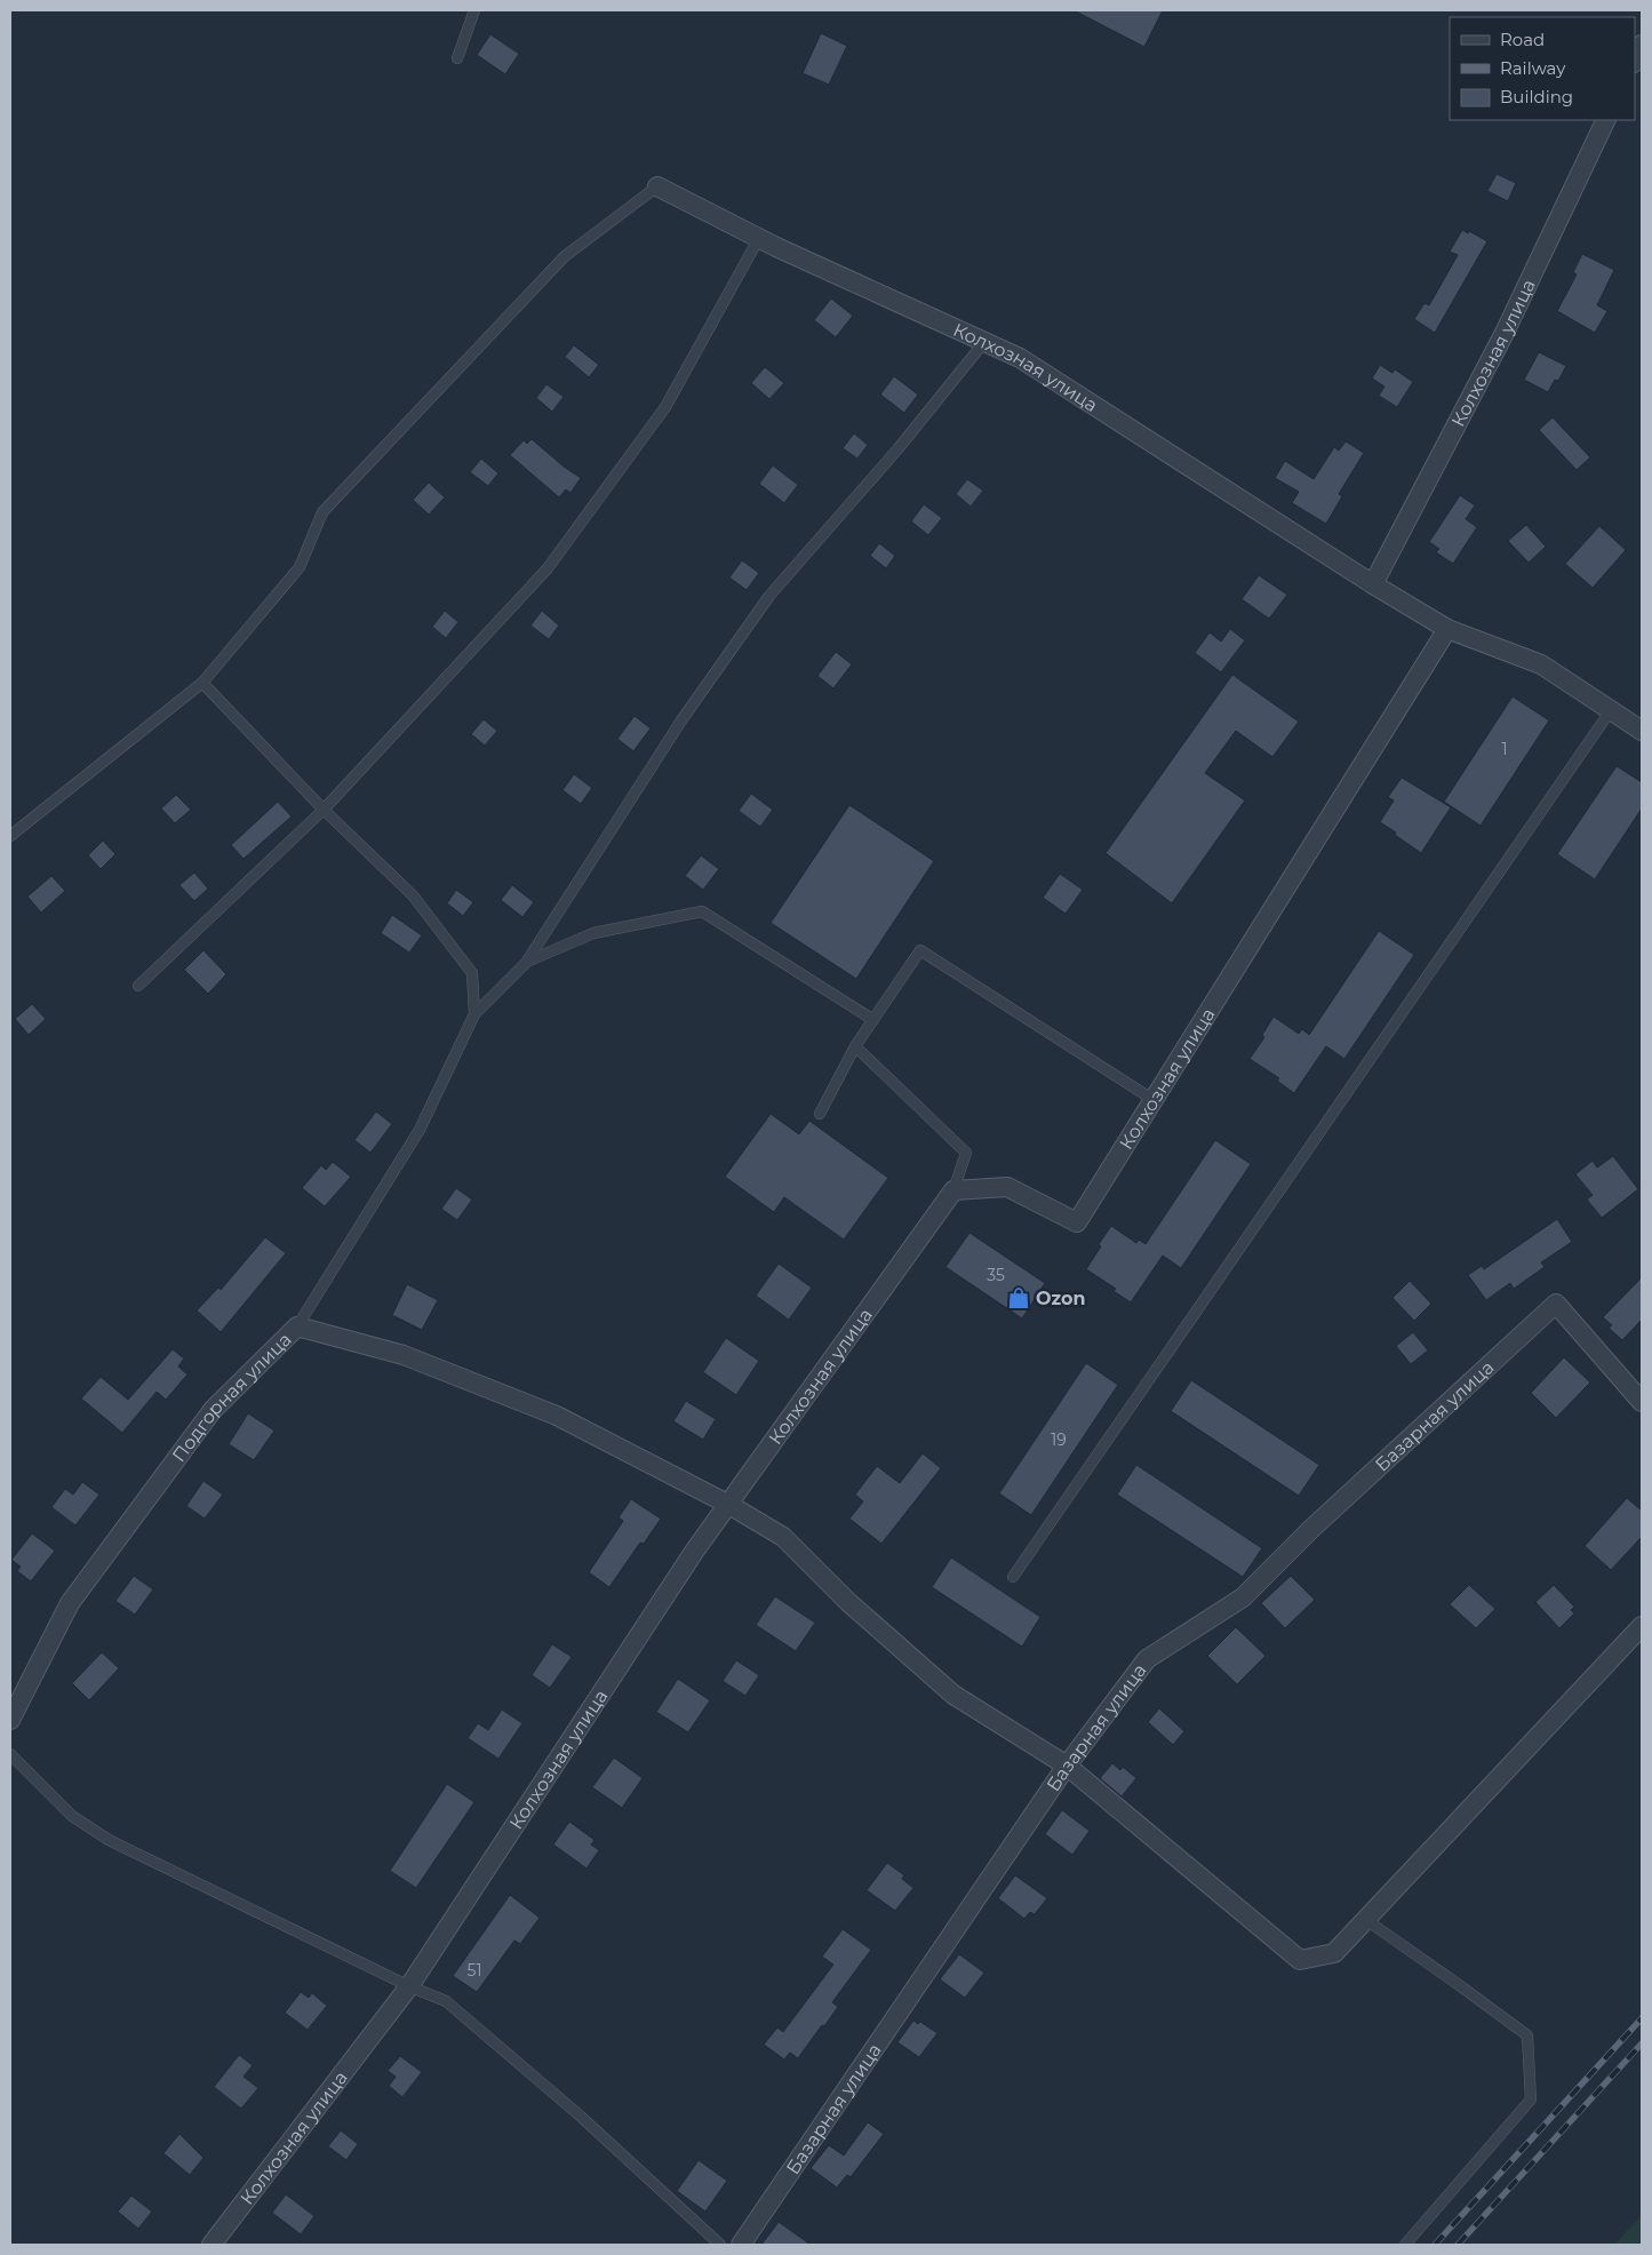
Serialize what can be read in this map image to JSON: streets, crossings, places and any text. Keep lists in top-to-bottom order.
{
  "streets": {
    "street": ["Колхозная улица", "Подгорная улица", "Базарная улица"]
  },
  "crossings": [
    ["Колхозная улица", "Подгорная улица"],
    ["Подгорная улица", "Базарная улица"]
  ],
  "places": {
    "shop": ["Ozon"]
  },
  "house_numbers": [
    "1",
    "35",
    "19",
    "51"
  ],
  "legend": ["Road", "Railway", "Building"]
}
